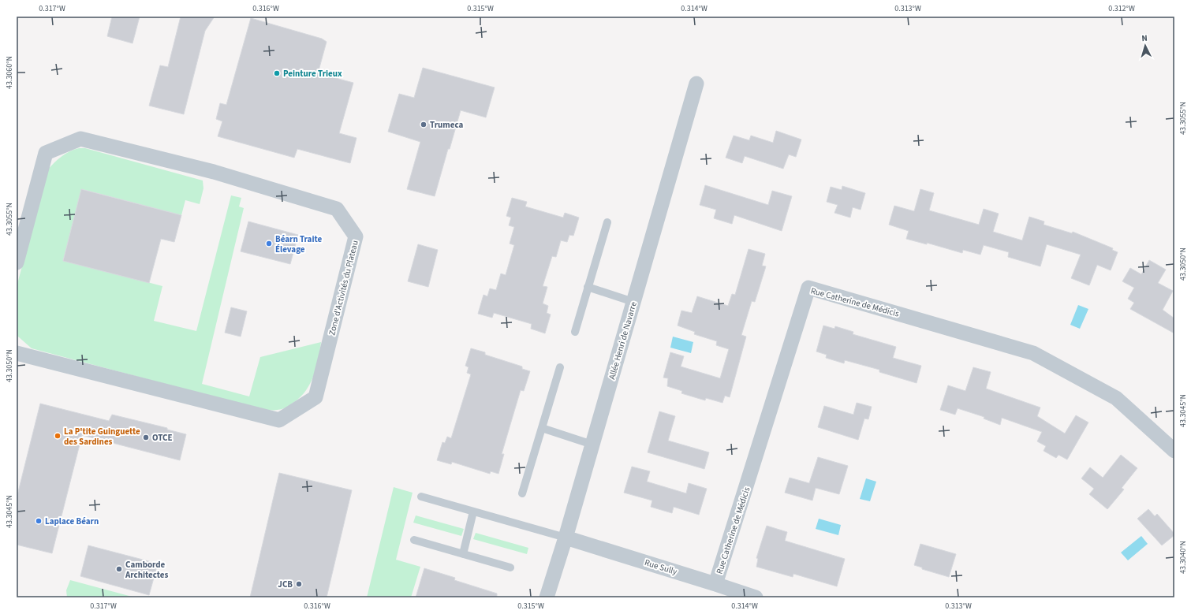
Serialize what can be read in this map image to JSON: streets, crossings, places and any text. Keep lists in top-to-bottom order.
{
  "streets": {
    "street": [
      "Zone d'Activités du Plateau",
      "Rue Catherine de Médicis",
      "Allée Henri de Navarre",
      "Rue Sully"
    ]
  },
  "crossings": [
    ["Rue Catherine de Médicis", "Rue Sully"],
    ["Allée Henri de Navarre", "Rue Sully"]
  ],
  "places": [
    "Peinture Trieux",
    "Trumeca",
    "Béarn Traite Élevage",
    "La P'tite Guinguette des Sardines",
    "OTCE",
    "Laplace Béarn",
    "Camborde Architectes",
    "JCB"
  ],
  "north": "top",
  "coordinates": [
    "0.317°W",
    "0.316°W",
    "0.315°W",
    "0.314°W",
    "0.313°W",
    "0.312°W",
    "43.3060°N",
    "43.3055°N",
    "43.3050°N",
    "43.3045°N",
    "43.3040°N"
  ]
}
